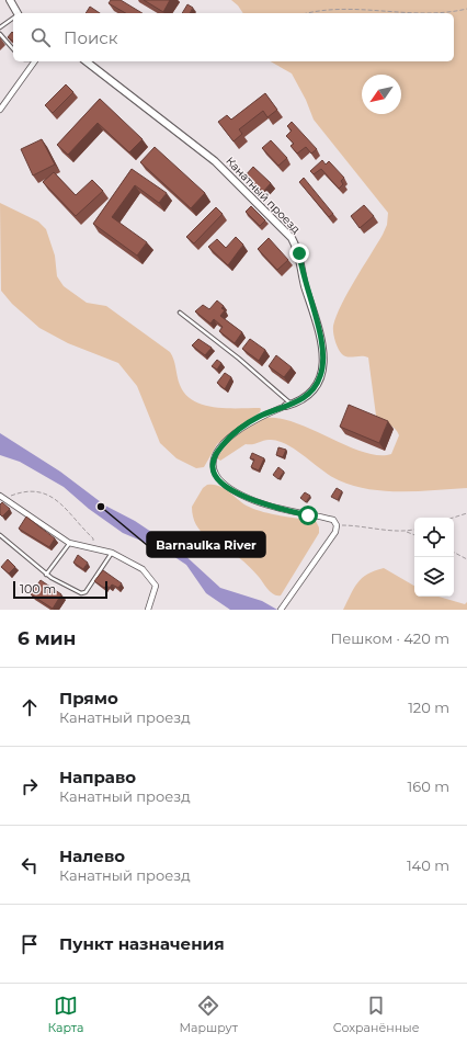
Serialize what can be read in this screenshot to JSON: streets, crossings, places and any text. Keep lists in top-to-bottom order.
{
  "streets": {
    "street": ["Канатный проезд"]
  },
  "places": ["Barnaulka River"],
  "scale_bar": "100 m",
  "north": "bottom left",
  "page": {
    "search": "Поиск",
    "scale": "100 m",
    "heading": ["6 мин", "Пешком · 420 m"],
    "list": [
      ["Прямо", "Канатный проезд", "120 m"],
      ["Направо", "Канатный проезд", "160 m"],
      ["Налево", "Канатный проезд", "140 m"],
      "Пункт назначения"
    ],
    "nav": ["Карта", "Маршрут", "Сохранённые"]
  }
}
